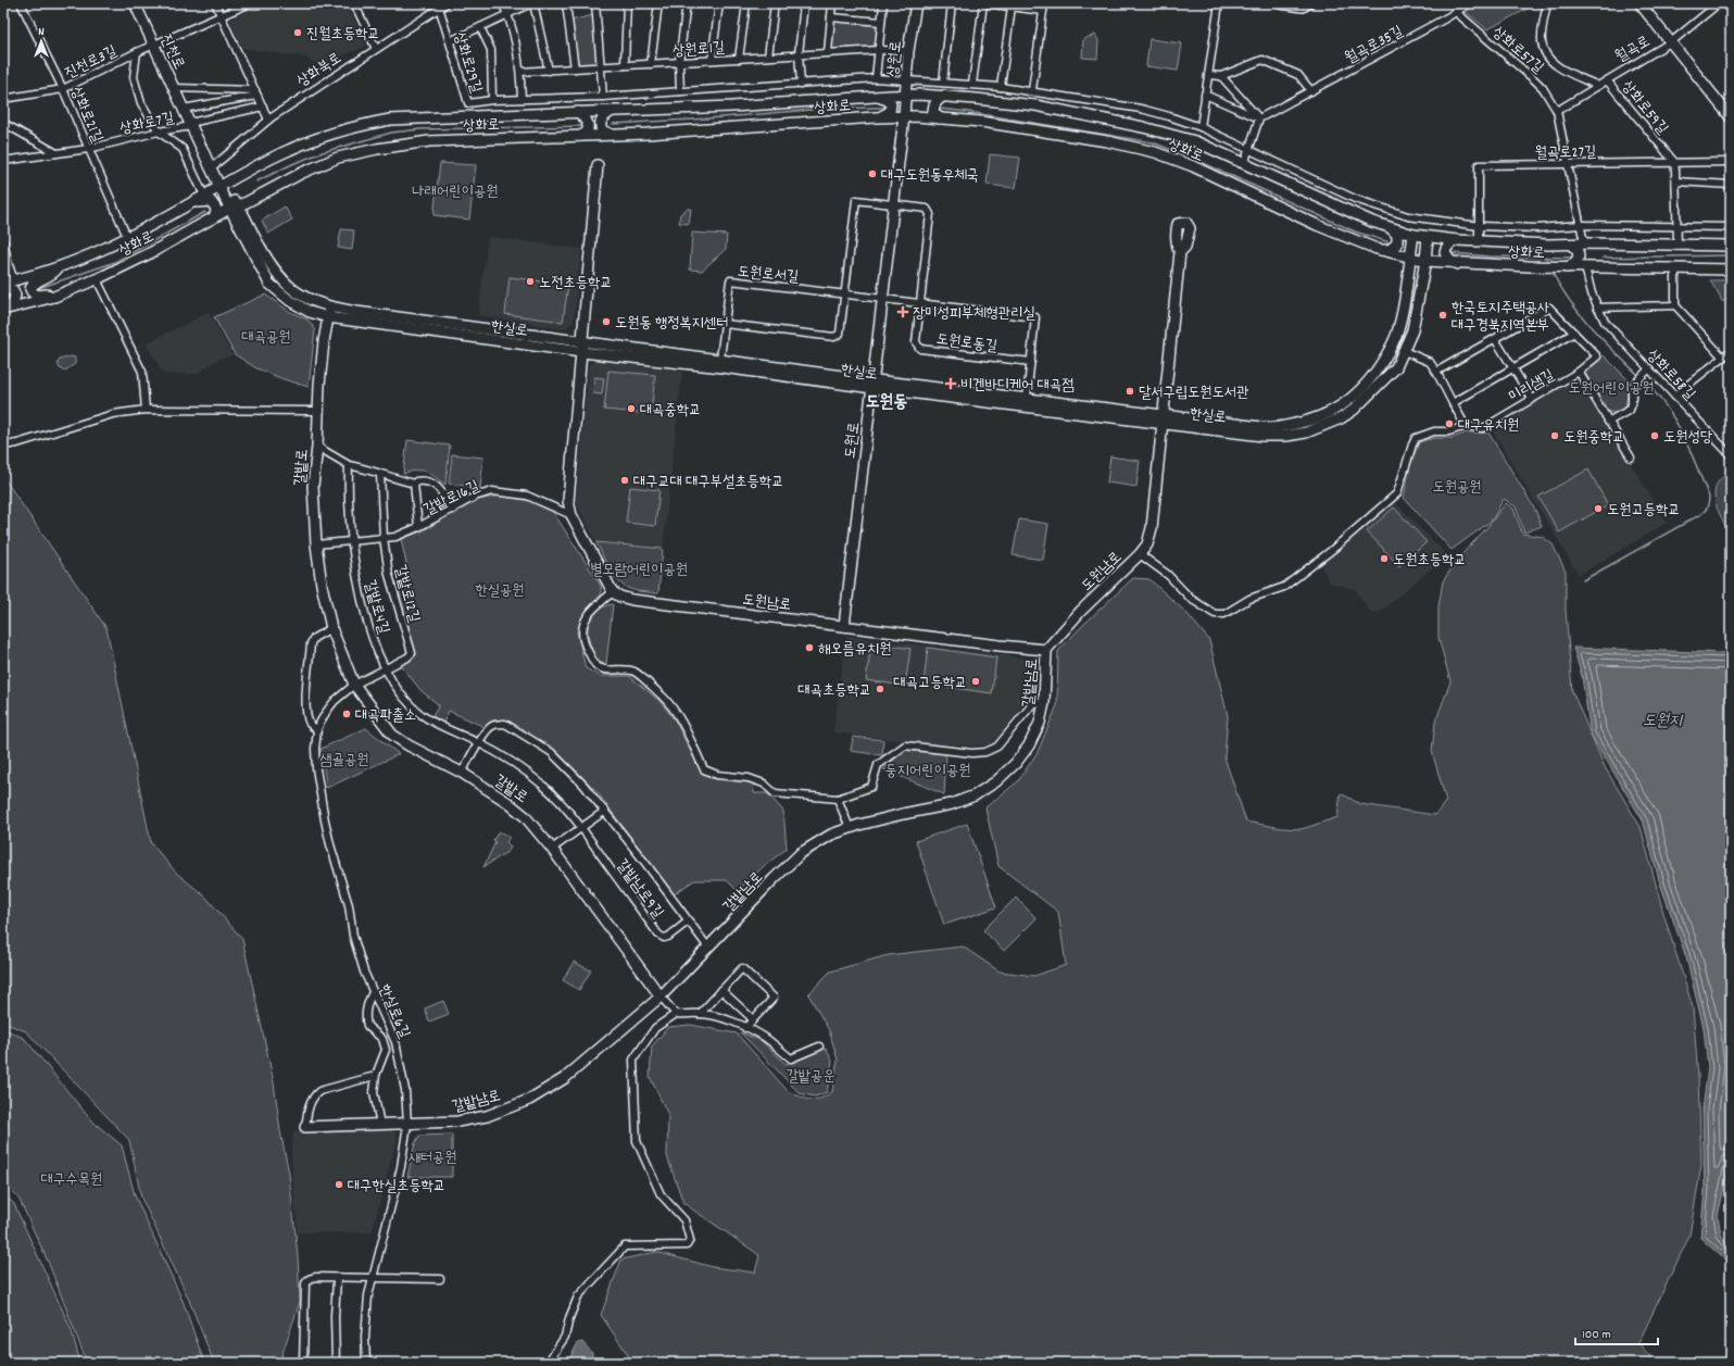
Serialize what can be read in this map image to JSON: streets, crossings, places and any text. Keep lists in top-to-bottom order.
{
  "streets": {
    "main road": [
      "월곡로",
      "진천로",
      "상원로",
      "상화로",
      "한실로",
      "도원로",
      "갈밭로",
      "도원남로",
      "갈밭남로"
    ],
    "street": [
      "월곡로35길",
      "상원로1길",
      "상화로57길",
      "진천로3길",
      "상화로29길",
      "상화북로",
      "상화로59길",
      "상화로21길",
      "상화로7길",
      "월곡로27길",
      "도원로서길",
      "도원로동길",
      "상화로58길",
      "미리샘길",
      "갈밭로16길",
      "갈밭로12길",
      "갈밭로4길",
      "갈밭남로9길",
      "한실로6길"
    ]
  },
  "crossings": [
    ["월곡로35길", "상화로57길"],
    ["상원로1길", "상원로"],
    ["월곡로", "상화로59길"],
    ["상화로57길", "상화로"],
    ["상화로57길", "월곡로27길"],
    ["진천로", "진천로3길"],
    ["진천로", "상화북로"],
    ["진천로", "상화로"],
    ["진천로", "상화로7길"],
    ["진천로", "한실로"],
    ["상원로", "상화로"],
    ["상원로", "도원로"],
    ["진천로3길", "상화로21길"],
    ["진천로3길", "상화로7길"],
    ["상화로29길", "상화북로"],
    ["상화로", "상화로21길"],
    ["상화로", "월곡로27길"],
    ["상화로", "한실로"],
    ["상화로", "상화로58길"],
    ["상화로", "도원로"],
    ["상화로59길", "월곡로27길"],
    ["상화로21길", "상화로7길"],
    ["도원로서길", "한실로"],
    ["도원로서길", "도원로동길"],
    ["도원로서길", "도원로"],
    ["한실로", "도원로동길"],
    ["한실로", "도원로"],
    ["한실로", "갈밭로"],
    ["한실로", "도원남로"],
    ["도원로동길", "도원로"],
    ["미리샘길", "도원남로"],
    ["도원로", "도원남로"],
    ["갈밭로", "갈밭로16길"],
    ["갈밭로", "갈밭로12길"],
    ["갈밭로", "갈밭남로"],
    ["갈밭로", "한실로6길"],
    ["갈밭로16길", "갈밭로12길"],
    ["갈밭로16길", "갈밭로4길"],
    ["도원남로", "갈밭남로"],
    ["갈밭로12길", "갈밭로4길"],
    ["갈밭로12길", "한실로6길"],
    ["갈밭로4길", "갈밭남로9길"],
    ["갈밭남로", "갈밭남로9길"],
    ["갈밭남로", "한실로6길"]
  ],
  "districts": ["도원동"],
  "water": ["도원지"],
  "parks": [
    "나래어린이공원",
    "대곡공원",
    "도원어린이공원",
    "도원공원",
    "별모람어린이공원",
    "한실공원",
    "샘골공원",
    "둥지어린이공원",
    "갈밭공운",
    "새터공원",
    "대구수목원"
  ],
  "places": {
    "other": [
      "진월초등학교",
      "대구도원동우체국",
      "노전초등학교",
      "한국토지주택공사 대구경북지역본부",
      "도원동 행정복지센터",
      "달서구립도원도서관",
      "대곡중학교",
      "대구유치원",
      "도원중학교",
      "도원성당",
      "대구교대 대구부설초등학교",
      "도원고등학교",
      "도원초등학교",
      "해오름유치원",
      "대곡고등학교",
      "대곡초등학교",
      "대곡파출소",
      "대구한실초등학교"
    ],
    "health": ["장미성피부체형관리실", "비겐바디케어 대곡점"]
  },
  "scale_bar": "100 m",
  "north": "top"
}
